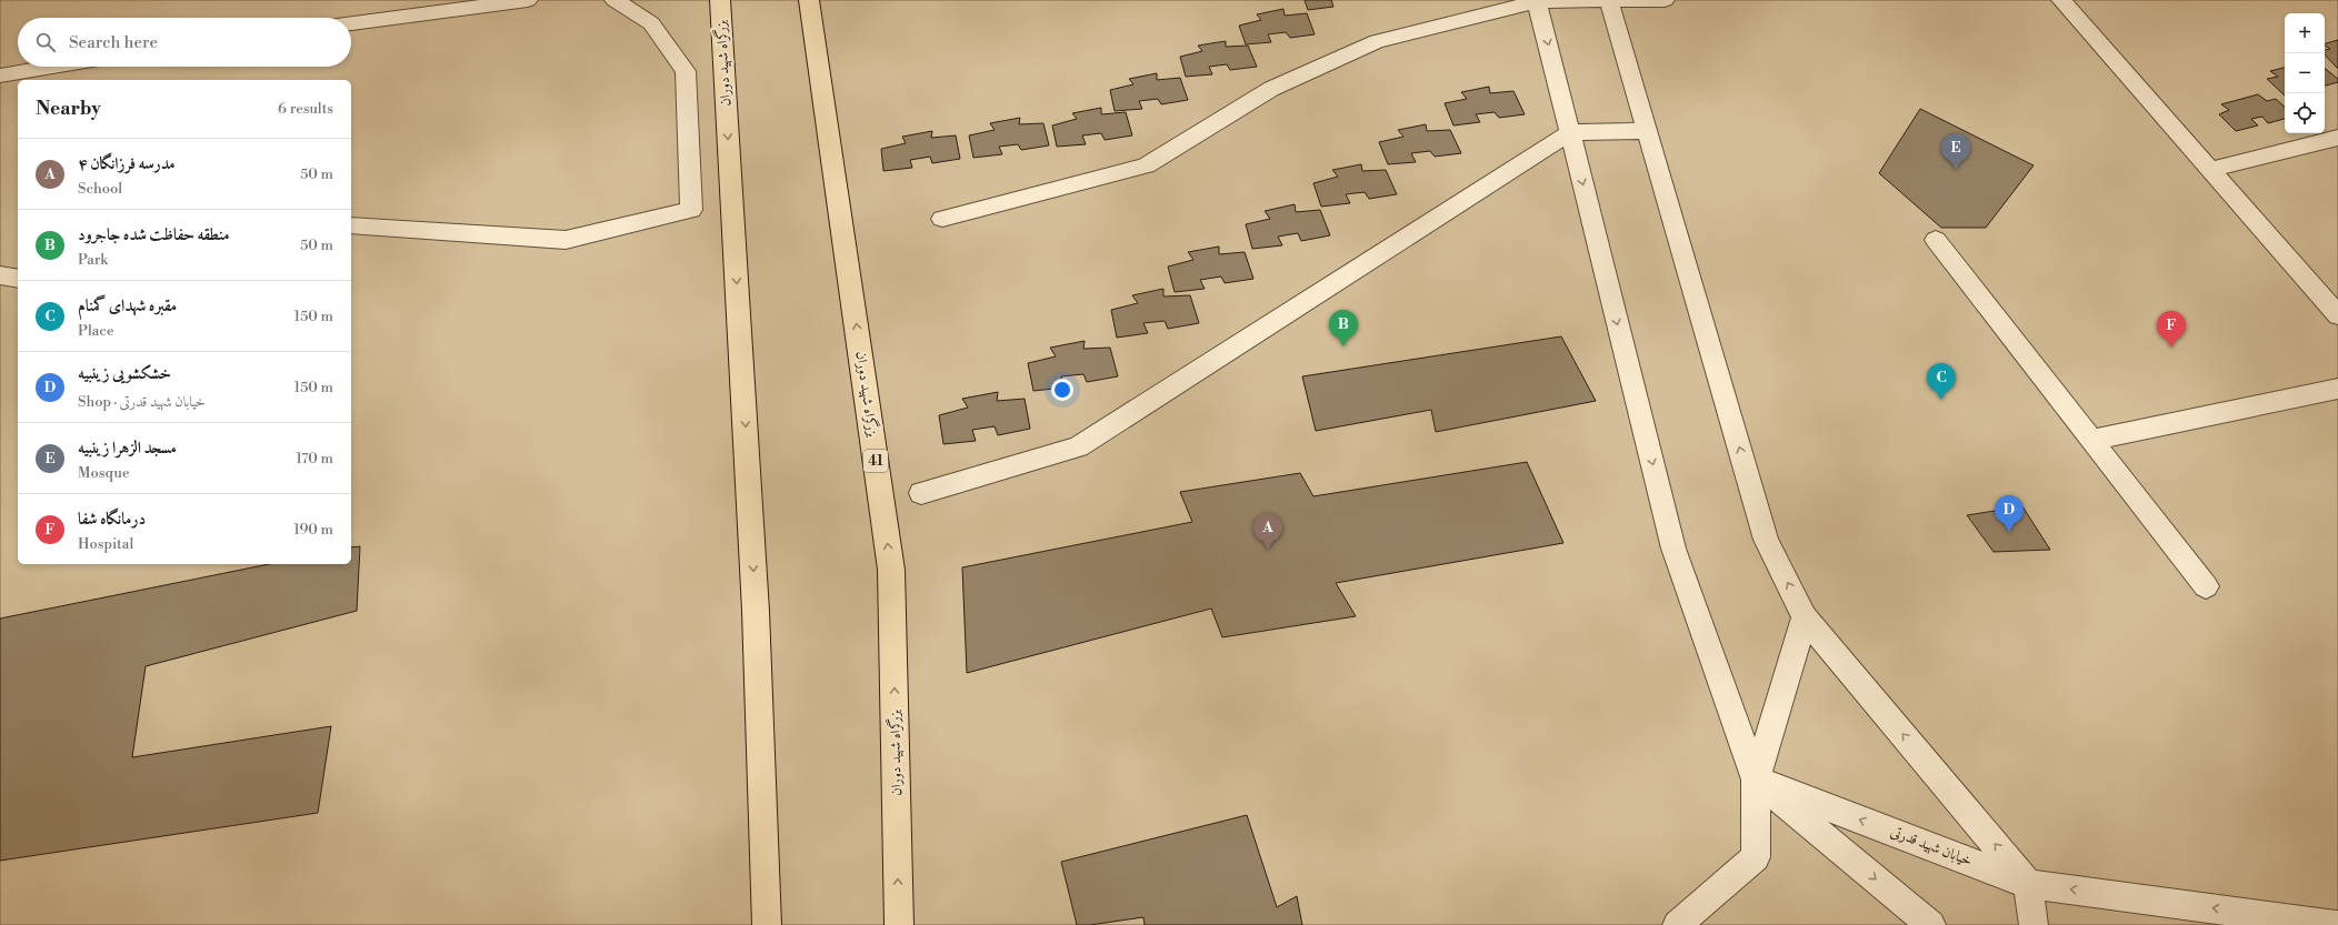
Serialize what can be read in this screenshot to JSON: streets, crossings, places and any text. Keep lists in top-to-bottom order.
{
  "streets": {
    "highway": ["بزرگراه شهید دوران", "41"],
    "street": ["خیابان شهید قدرتی"]
  },
  "page": {
    "map_buttons": ["+", "−"],
    "search": "Search here",
    "heading": ["Nearby", "6 results"],
    "pins": [
      "E",
      "B",
      "F",
      "C",
      "D",
      "A"
    ],
    "list": [
      {
        "mark": "A",
        "name": "مدرسه فرزانگان ۴",
        "note": "School",
        "value": "50 m"
      },
      {
        "mark": "B",
        "name": "منطقه حفاظت شده جاجرود",
        "note": "Park",
        "value": "50 m"
      },
      {
        "mark": "C",
        "name": "مقبره شهدای گمنام",
        "note": "Place",
        "value": "150 m"
      },
      {
        "mark": "D",
        "name": "خشکشویی زینبیه",
        "note": "Shop · خیابان شهید قدرتی",
        "value": "150 m"
      },
      {
        "mark": "E",
        "name": "مسجد الزهرا زینبیه",
        "note": "Mosque",
        "value": "170 m"
      },
      {
        "mark": "F",
        "name": "درمانگاه شفا",
        "note": "Hospital",
        "value": "190 m"
      }
    ]
  }
}
